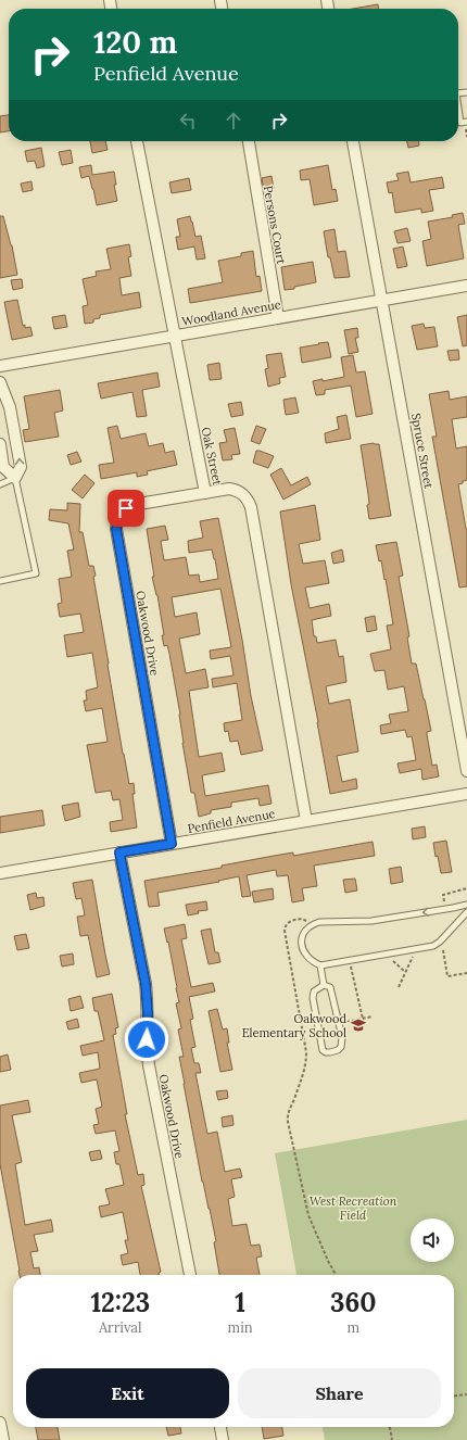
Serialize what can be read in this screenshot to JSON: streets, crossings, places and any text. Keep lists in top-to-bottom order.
{
  "streets": {
    "street": [
      "Persons Court",
      "Woodland Avenue",
      "Spruce Street",
      "Oak Street",
      "Oakwood Drive",
      "Penfield Avenue"
    ]
  },
  "crossings": [
    ["Persons Court", "Woodland Avenue"],
    ["Woodland Avenue", "Spruce Street"],
    ["Woodland Avenue", "Oak Street"],
    ["Oak Street", "Oakwood Drive"],
    ["Oak Street", "Penfield Avenue"],
    ["Oakwood Drive", "Penfield Avenue"]
  ],
  "parks": ["West Recreation Field"],
  "places": {
    "school or university": ["Oakwood Elementary School"]
  },
  "page": {
    "turn": ["120 m", "Penfield Avenue"],
    "eta": [
      "12:23",
      "Arrival",
      "1",
      "min",
      "360",
      "m"
    ],
    "buttons": ["Exit", "Share"]
  }
}
